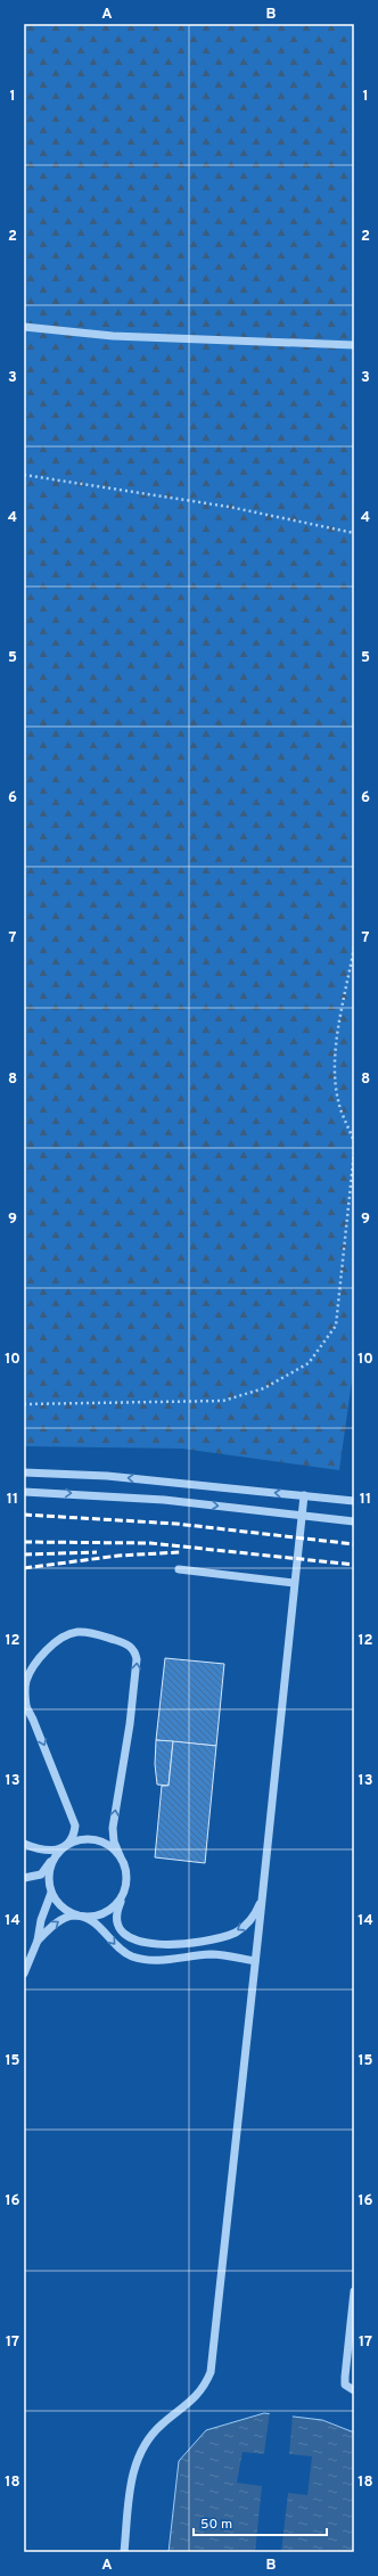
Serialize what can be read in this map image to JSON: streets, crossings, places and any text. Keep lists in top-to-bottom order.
{
  "scale_bar": "50 m",
  "grid": {
    "columns": ["A", "B"],
    "rows": [
      "1",
      "2",
      "3",
      "4",
      "5",
      "6",
      "7",
      "8",
      "9",
      "10",
      "11",
      "12",
      "13",
      "14",
      "15",
      "16",
      "17",
      "18"
    ]
  }
}
